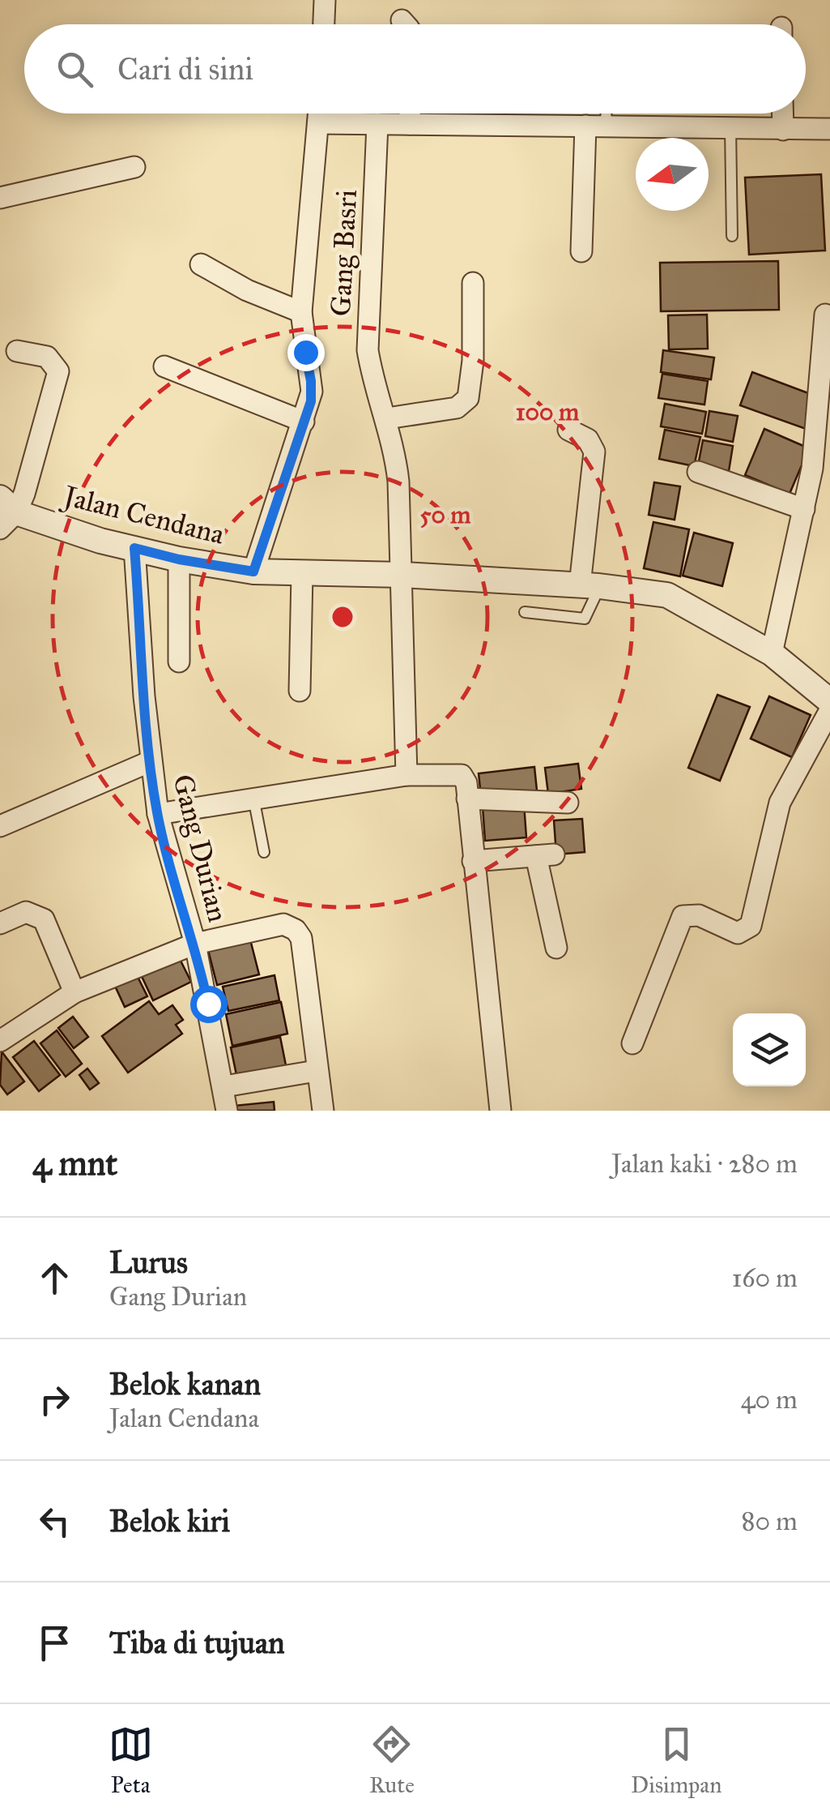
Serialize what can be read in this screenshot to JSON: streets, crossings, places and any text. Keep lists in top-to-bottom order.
{
  "streets": {
    "street": ["Gang Basri", "Jalan Cendana", "Gang Durian"]
  },
  "crossings": [
    ["Gang Basri", "Jalan Cendana"],
    ["Jalan Cendana", "Gang Durian"]
  ],
  "north": "left",
  "page": {
    "search": "Cari di sini",
    "heading": ["4 mnt", "Jalan kaki · 280 m"],
    "list": [
      ["Lurus", "Gang Durian", "160 m"],
      ["Belok kanan", "Jalan Cendana", "40 m"],
      ["Belok kiri", "80 m"],
      "Tiba di tujuan"
    ],
    "nav": ["Peta", "Rute", "Disimpan"]
  },
  "rings": ["100 m", "50 m"]
}
